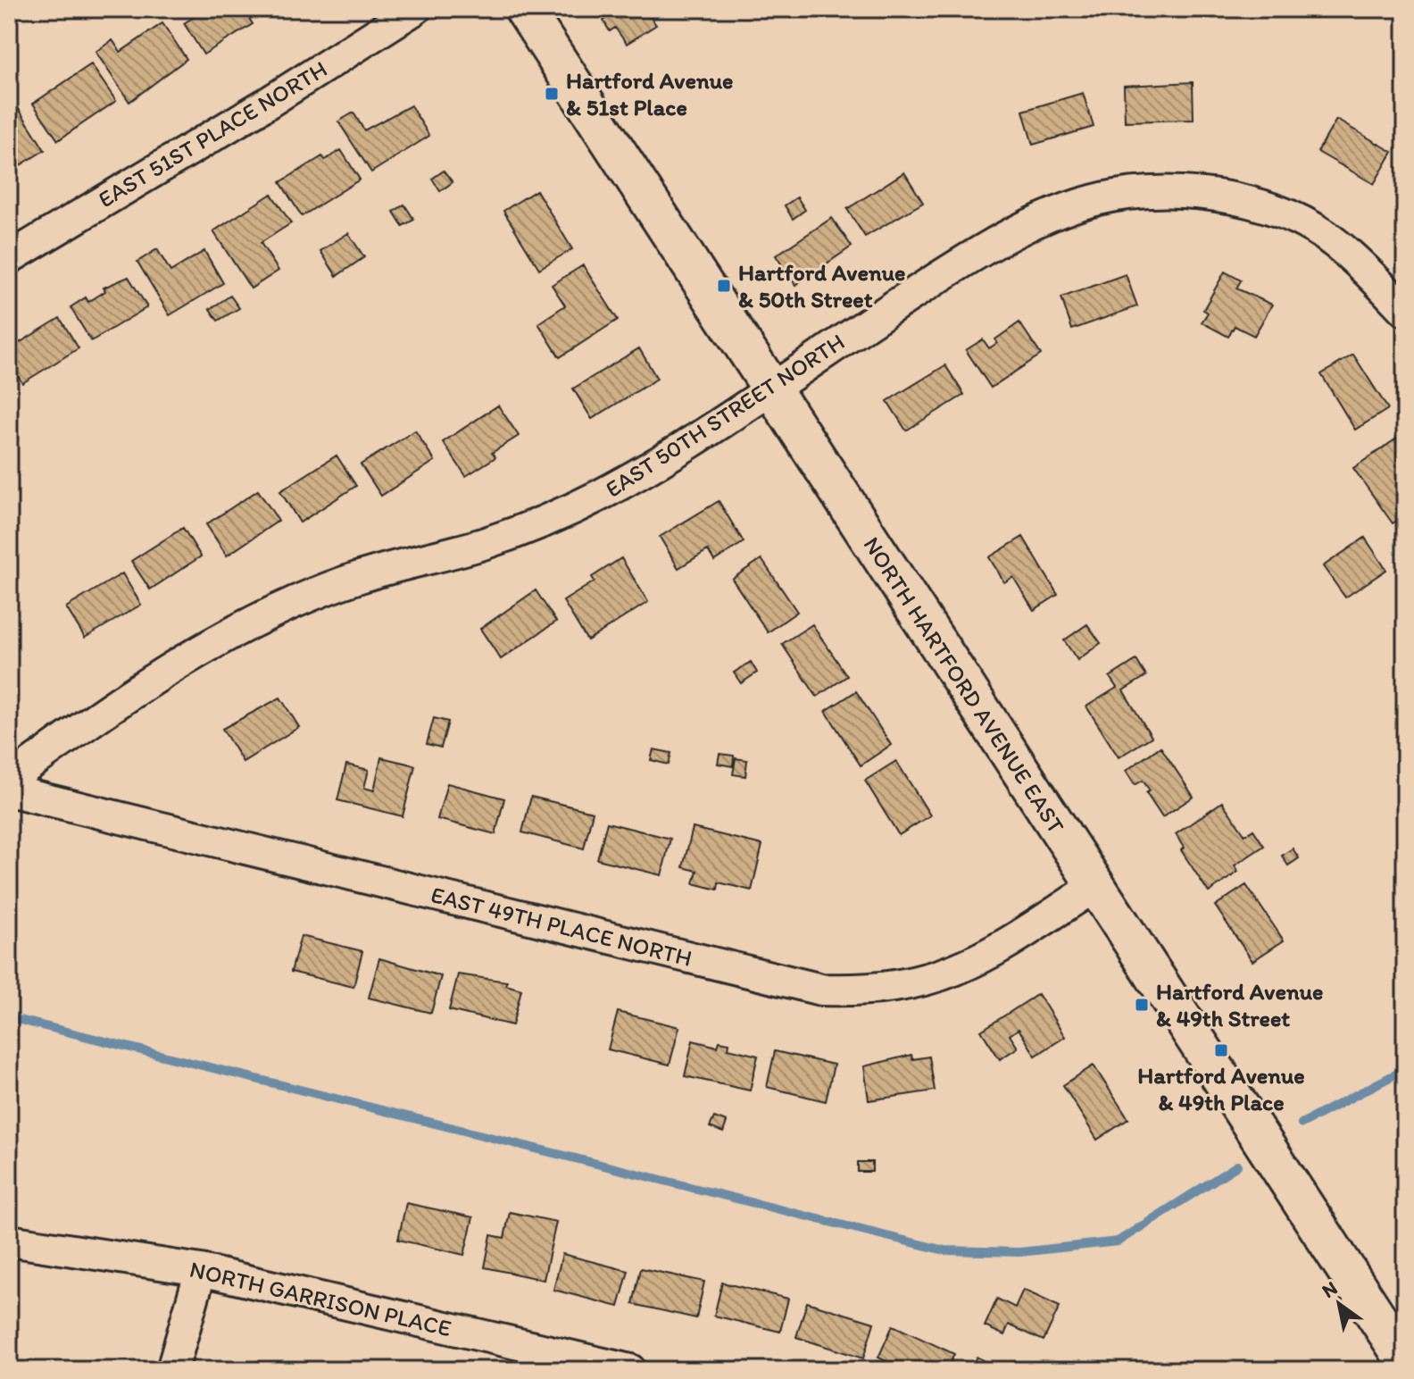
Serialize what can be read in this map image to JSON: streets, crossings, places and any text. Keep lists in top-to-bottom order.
{
  "streets": {
    "street": [
      "EAST 51ST PLACE NORTH",
      "EAST 50TH STREET NORTH",
      "NORTH HARTFORD AVENUE EAST",
      "EAST 49TH PLACE NORTH",
      "NORTH GARRISON PLACE"
    ]
  },
  "crossings": [
    ["EAST 50TH STREET NORTH", "NORTH HARTFORD AVENUE EAST"],
    ["NORTH HARTFORD AVENUE EAST", "EAST 49TH PLACE NORTH"]
  ],
  "places": {
    "transit": [
      "Hartford Avenue & 51st Place",
      "Hartford Avenue & 50th Street",
      "Hartford Avenue & 49th Street",
      "Hartford Avenue & 49th Place"
    ]
  },
  "north": "top left"
}
